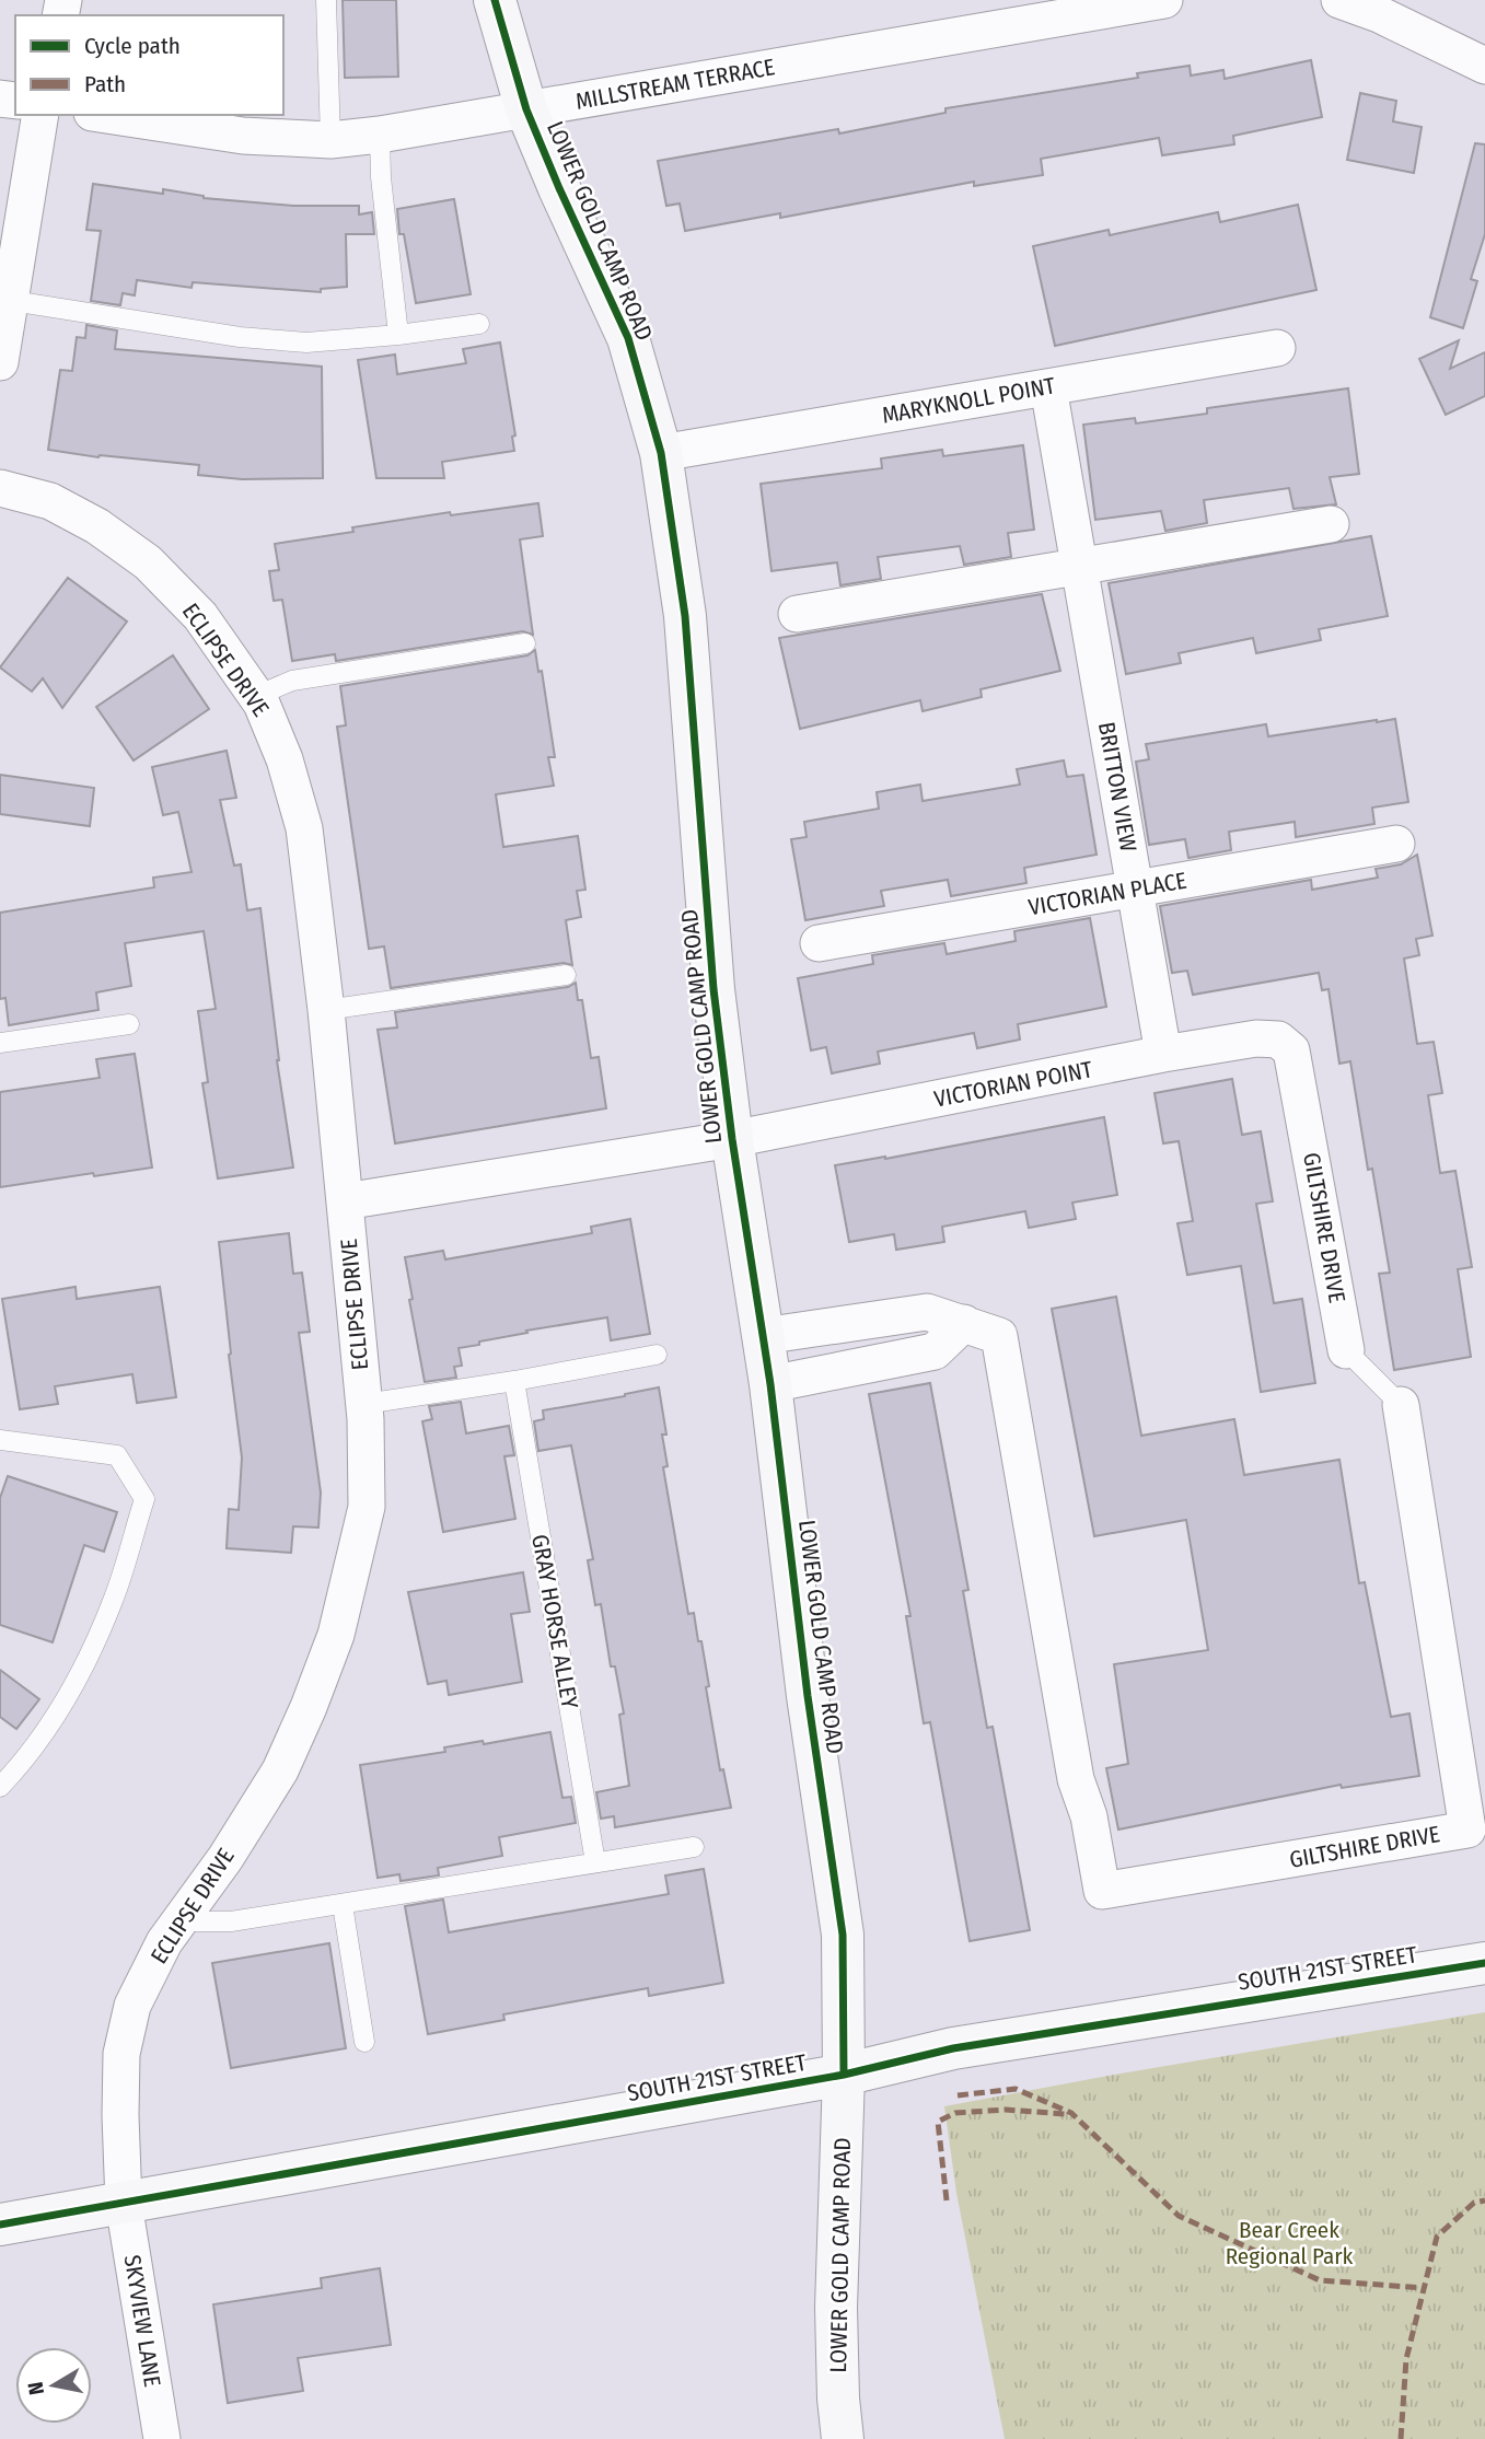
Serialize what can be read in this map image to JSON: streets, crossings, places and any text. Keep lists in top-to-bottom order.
{
  "streets": {
    "street": [
      "MILLSTREAM TERRACE",
      "LOWER GOLD CAMP ROAD",
      "MARYKNOLL POINT",
      "ECLIPSE DRIVE",
      "BRITTON VIEW",
      "VICTORIAN PLACE",
      "VICTORIAN POINT",
      "GILTSHIRE DRIVE",
      "SOUTH 21ST STREET",
      "SKYVIEW LANE"
    ],
    "lane": ["GRAY HORSE ALLEY"]
  },
  "crossings": [
    ["MILLSTREAM TERRACE", "LOWER GOLD CAMP ROAD"],
    ["LOWER GOLD CAMP ROAD", "MARYKNOLL POINT"],
    ["LOWER GOLD CAMP ROAD", "VICTORIAN POINT"],
    ["LOWER GOLD CAMP ROAD", "GILTSHIRE DRIVE"],
    ["LOWER GOLD CAMP ROAD", "SOUTH 21ST STREET"],
    ["MARYKNOLL POINT", "BRITTON VIEW"],
    ["ECLIPSE DRIVE", "VICTORIAN POINT"],
    ["ECLIPSE DRIVE", "SOUTH 21ST STREET"],
    ["ECLIPSE DRIVE", "SKYVIEW LANE"],
    ["BRITTON VIEW", "VICTORIAN PLACE"],
    ["BRITTON VIEW", "VICTORIAN POINT"],
    ["VICTORIAN POINT", "GILTSHIRE DRIVE"],
    ["SOUTH 21ST STREET", "SKYVIEW LANE"]
  ],
  "parks": ["Bear Creek Regional Park"],
  "legend": ["Cycle path", "Path"],
  "north": "left"
}
